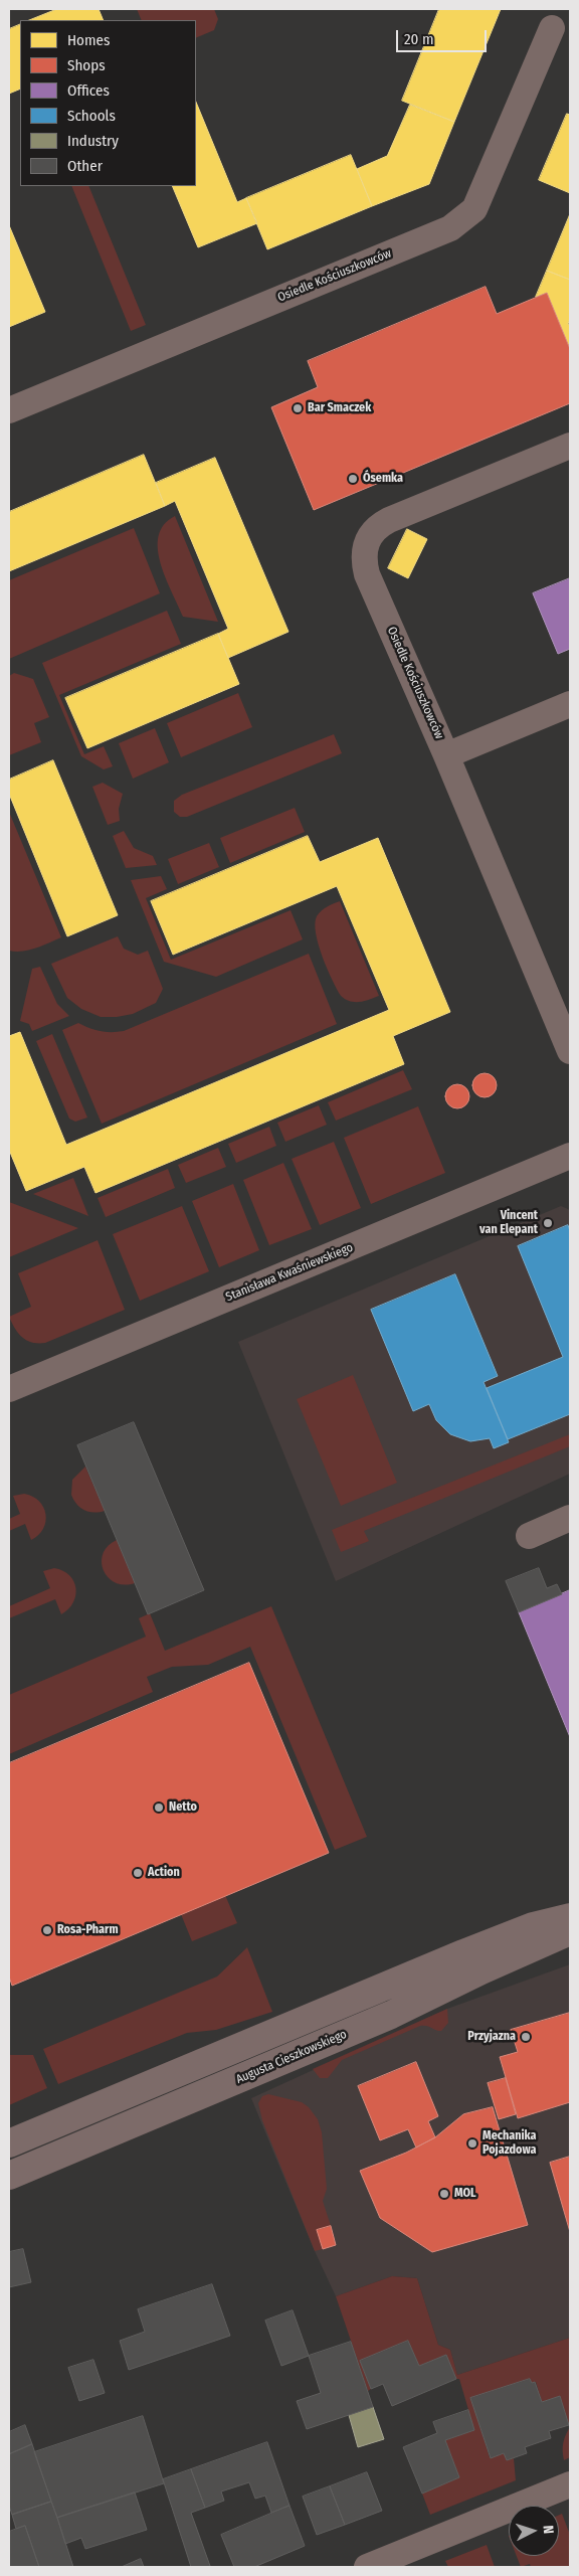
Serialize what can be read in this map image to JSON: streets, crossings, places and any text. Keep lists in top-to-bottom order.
{
  "streets": {
    "street": ["Osiedle Kościuszkowców", "Stanisława Kwaśniewskiego", "Augusta Cieszkowskiego"]
  },
  "places": [
    "Bar Smaczek",
    "Ósemka",
    "Vincent van Elepant",
    "Netto",
    "Action",
    "Rosa-Pharm",
    "Przyjazna",
    "Mechanika Pojazdowa",
    "MOL"
  ],
  "legend": [
    "Homes",
    "Shops",
    "Offices",
    "Schools",
    "Industry",
    "Other"
  ],
  "scale_bar": "20 m",
  "north": "right"
}
